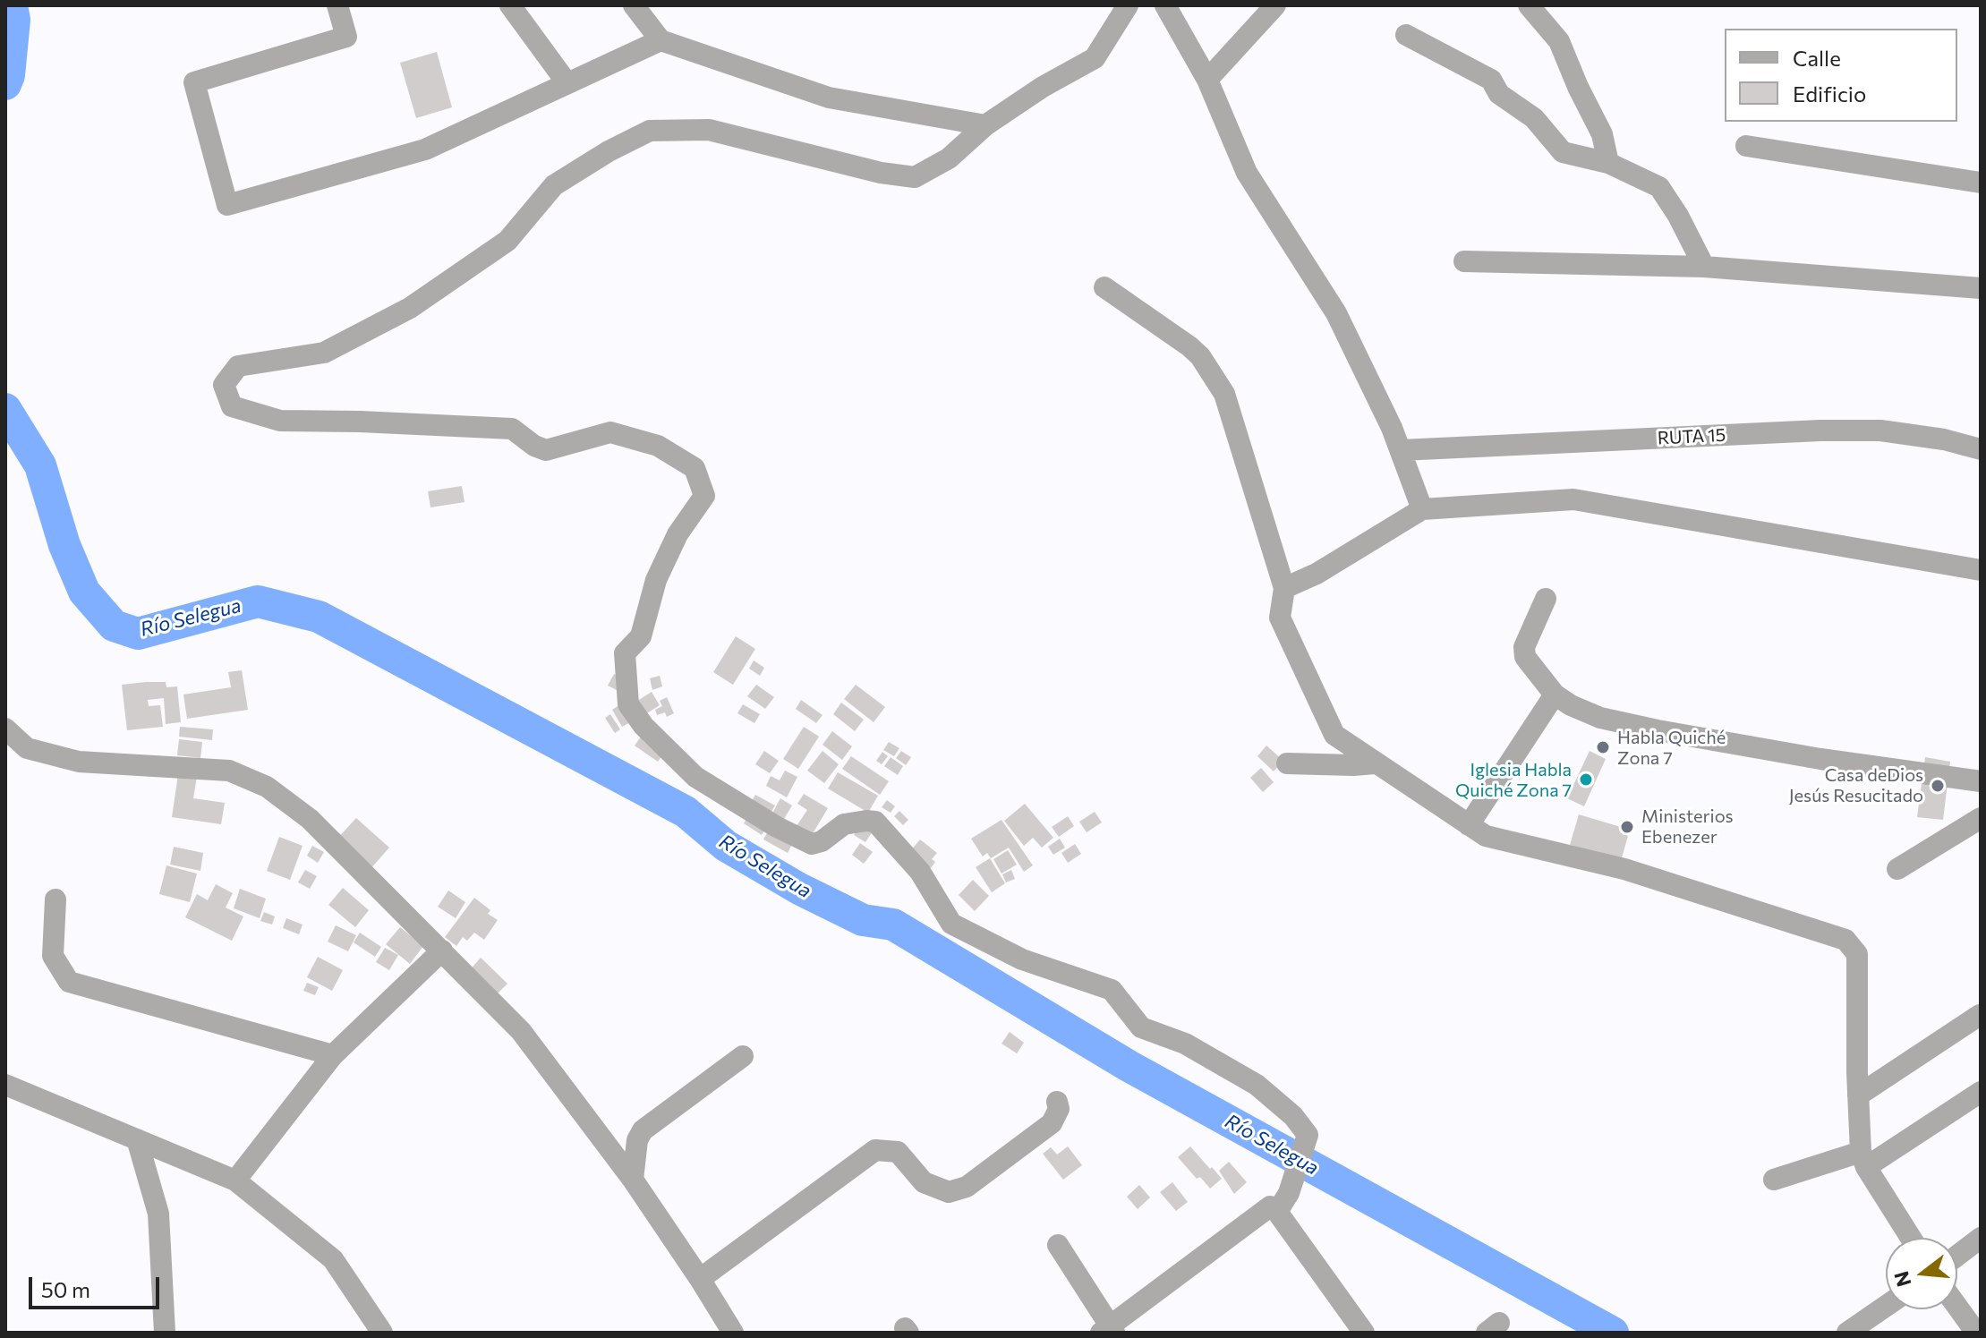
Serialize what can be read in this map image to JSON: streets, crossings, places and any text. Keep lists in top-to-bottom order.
{
  "streets": {
    "street": ["RUTA 15"]
  },
  "water": ["Río Selegua"],
  "places": [
    "Habla Quiché Zona 7",
    "Iglesia Habla Quiché Zona 7",
    "Casa deDios Jesús Resucitado",
    "Ministerios Ebenezer"
  ],
  "legend": ["Calle", "Edificio"],
  "scale_bar": "50 m",
  "north": "left"
}
